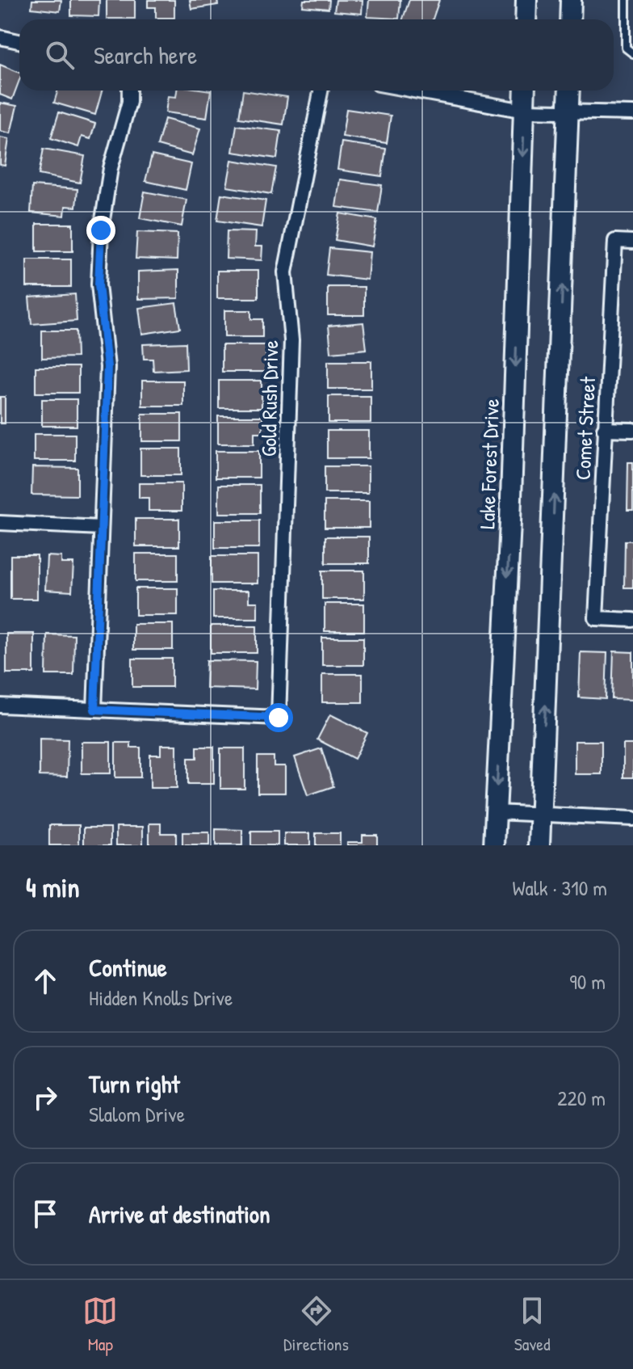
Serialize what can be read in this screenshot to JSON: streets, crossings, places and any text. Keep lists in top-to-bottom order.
{
  "streets": {
    "main road": ["Lake Forest Drive"],
    "street": ["Gold Rush Drive", "Comet Street"]
  },
  "page": {
    "search": "Search here",
    "heading": ["4 min", "Walk · 310 m"],
    "list": [
      ["Continue", "Hidden Knolls Drive", "90 m"],
      ["Turn right", "Slalom Drive", "220 m"],
      "Arrive at destination"
    ],
    "nav": ["Map", "Directions", "Saved"]
  }
}
